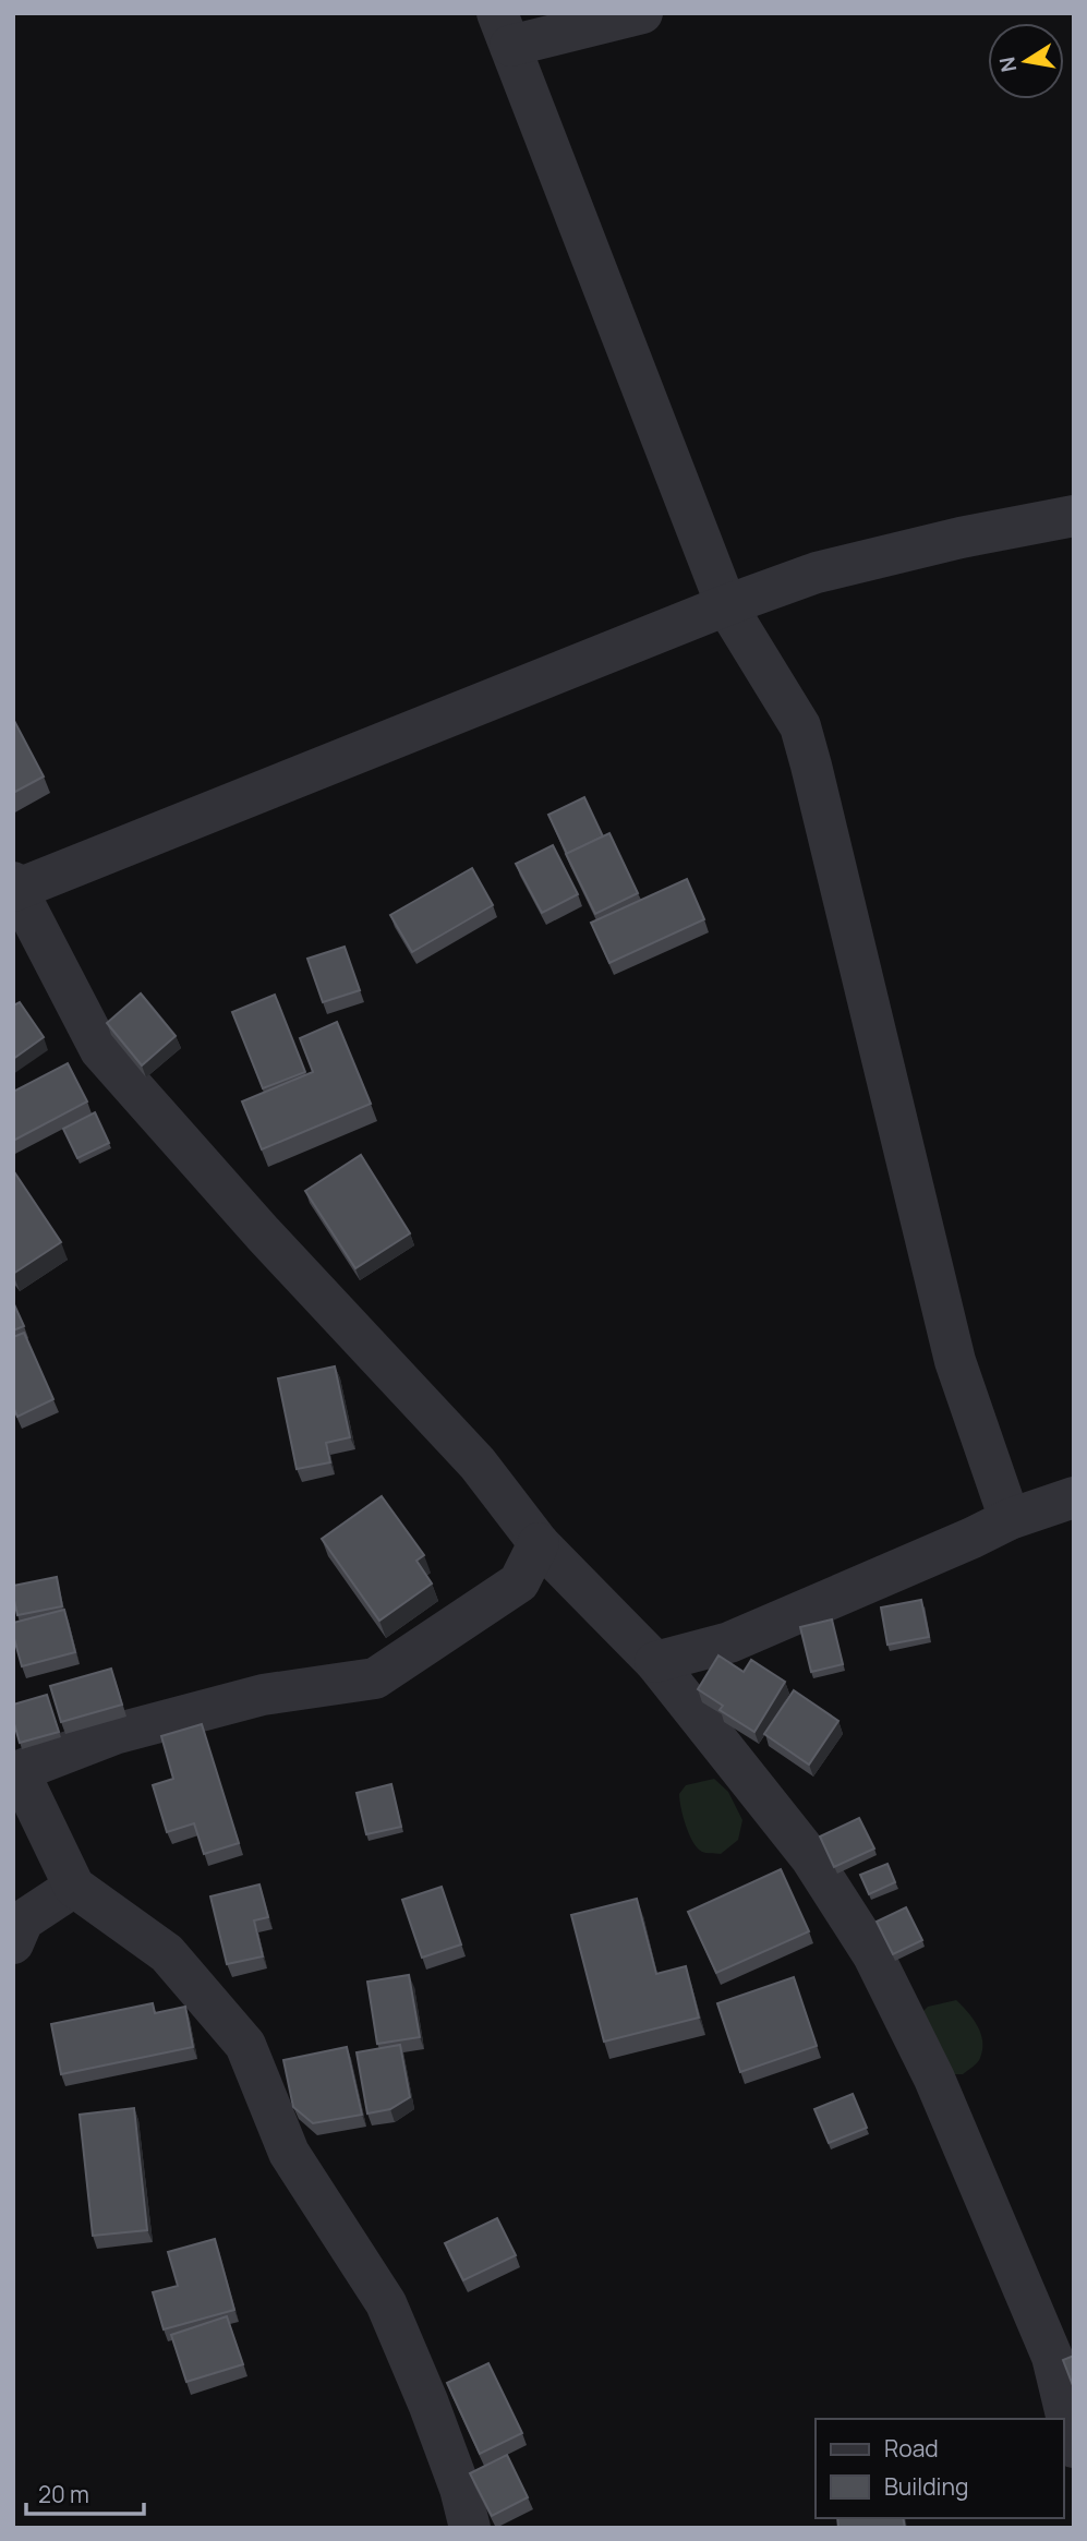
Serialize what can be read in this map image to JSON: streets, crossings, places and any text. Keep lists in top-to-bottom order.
{
  "legend": ["Road", "Building"],
  "scale_bar": "20 m",
  "north": "left"
}
